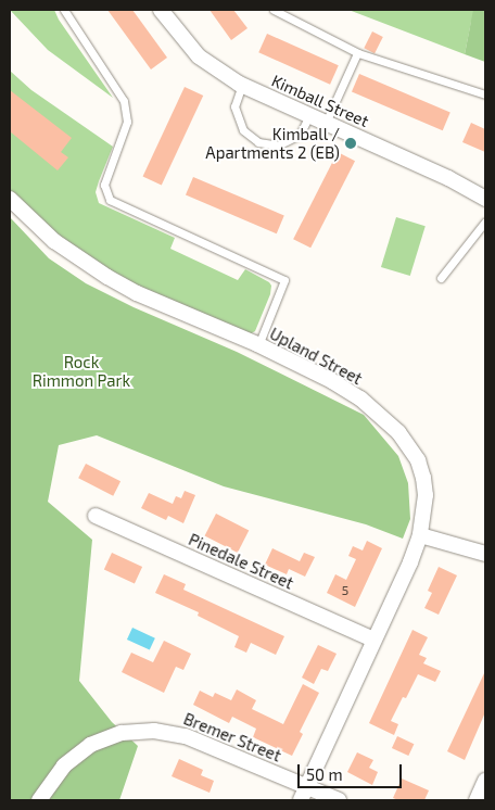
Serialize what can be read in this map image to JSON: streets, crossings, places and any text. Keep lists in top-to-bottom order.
{
  "streets": {
    "street": [
      "Kimball Street",
      "Upland Street",
      "Pinedale Street",
      "Bremer Street"
    ]
  },
  "crossings": [
    ["Upland Street", "Pinedale Street"],
    ["Upland Street", "Bremer Street"]
  ],
  "parks": ["Rock Rimmon Park"],
  "places": ["Kimball / Apartments 2 (EB)"],
  "house_numbers": ["5"],
  "scale_bar": "50 m"
}
